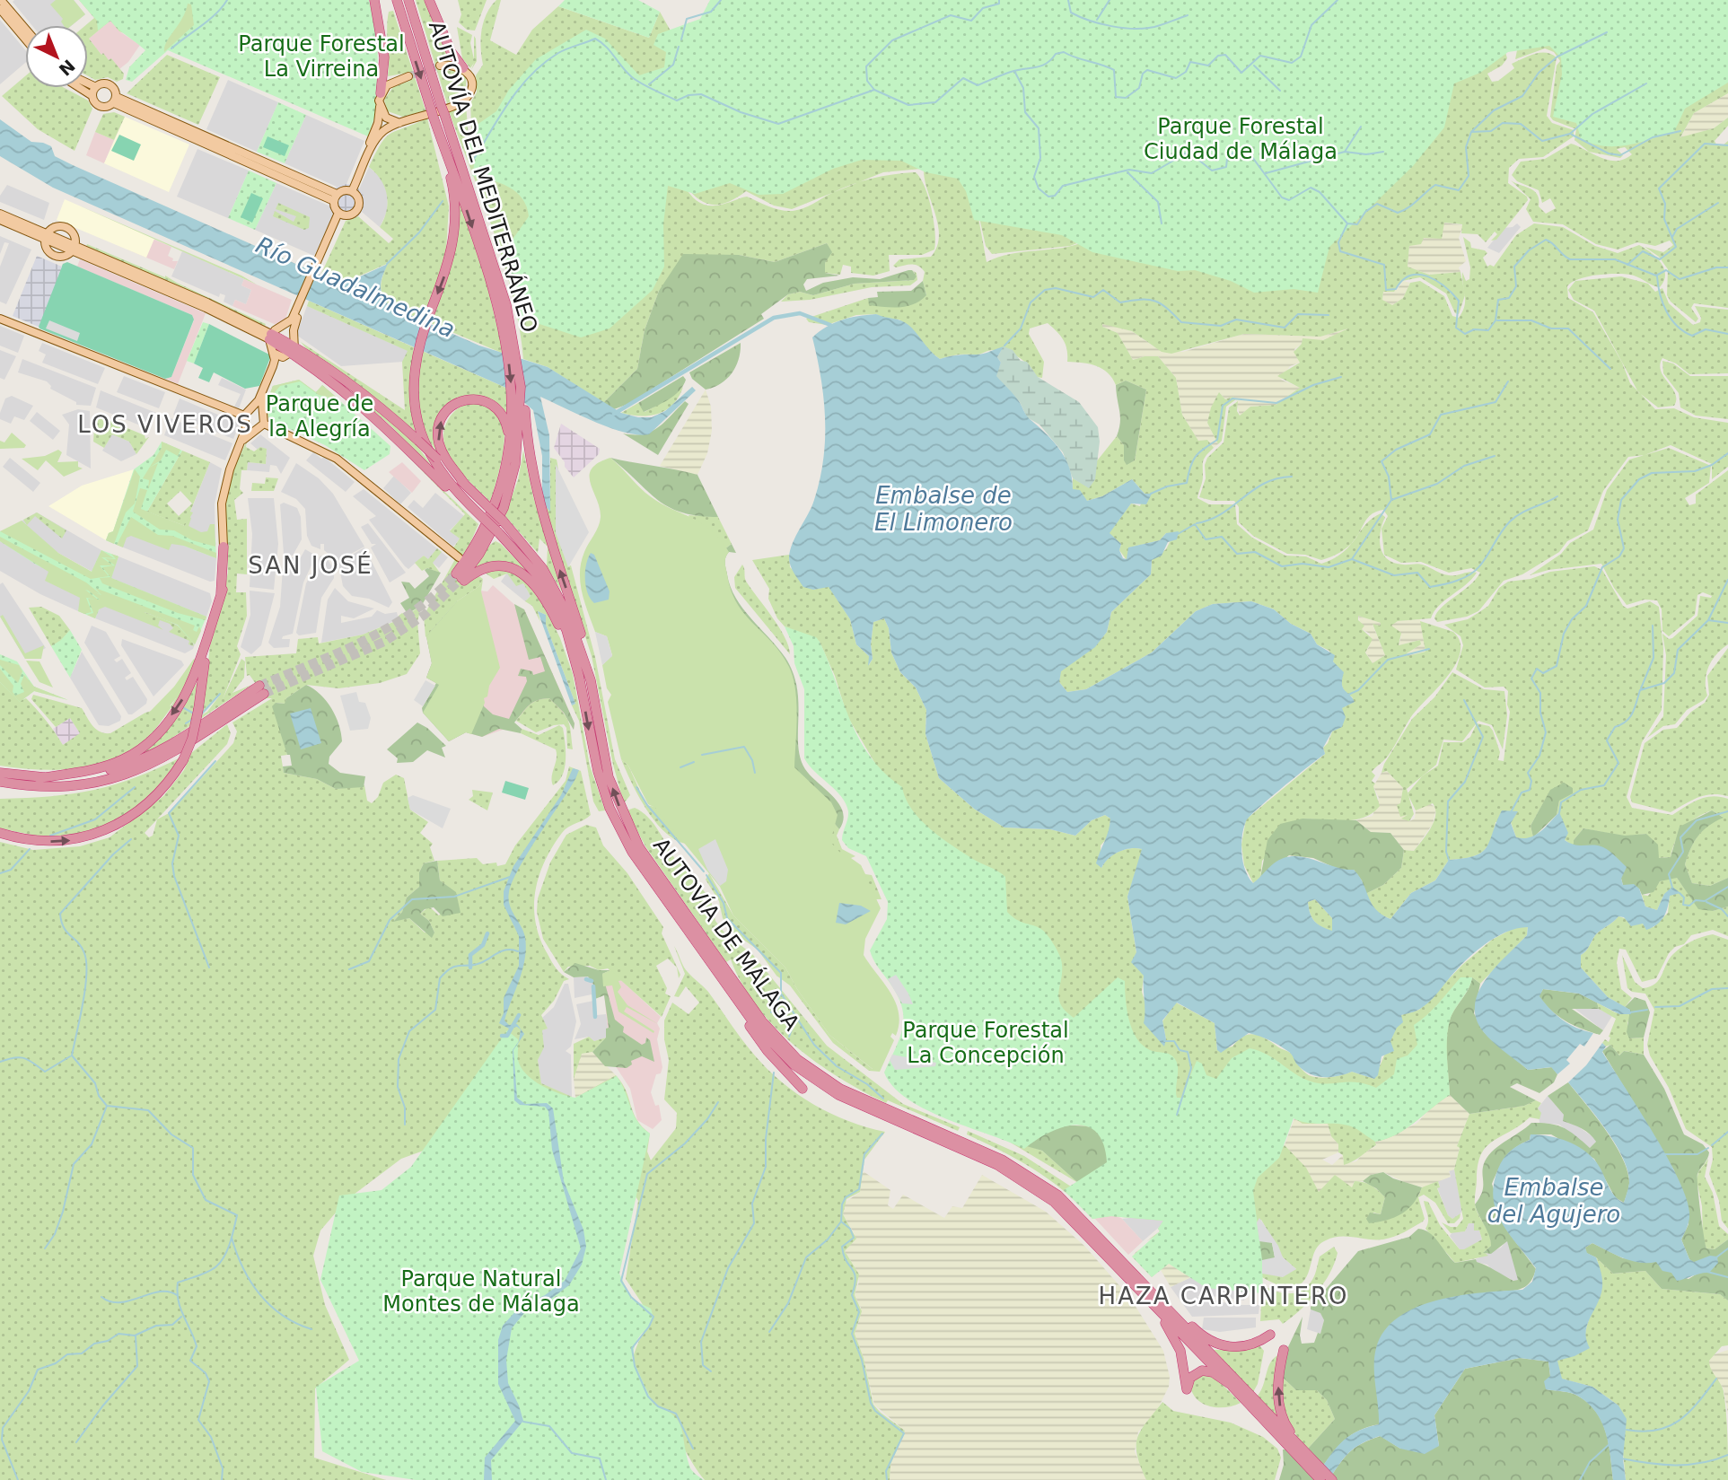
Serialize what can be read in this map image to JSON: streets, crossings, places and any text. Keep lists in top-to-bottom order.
{
  "streets": {
    "highway": ["AUTOVÍA DEL MEDITERRÁNEO", "AUTOVÍA DE MÁLAGA"]
  },
  "districts": ["LOS VIVEROS", "SAN JOSÉ", "HAZA CARPINTERO"],
  "water": ["Río Guadalmedina", "Embalse de El Limonero", "Embalse del Agujero"],
  "parks": [
    "Parque Forestal La Virreina",
    "Parque Forestal Ciudad de Málaga",
    "Parque de la Alegría",
    "Parque Forestal La Concepción",
    "Parque Natural Montes de Málaga"
  ],
  "north": "bottom right"
}
